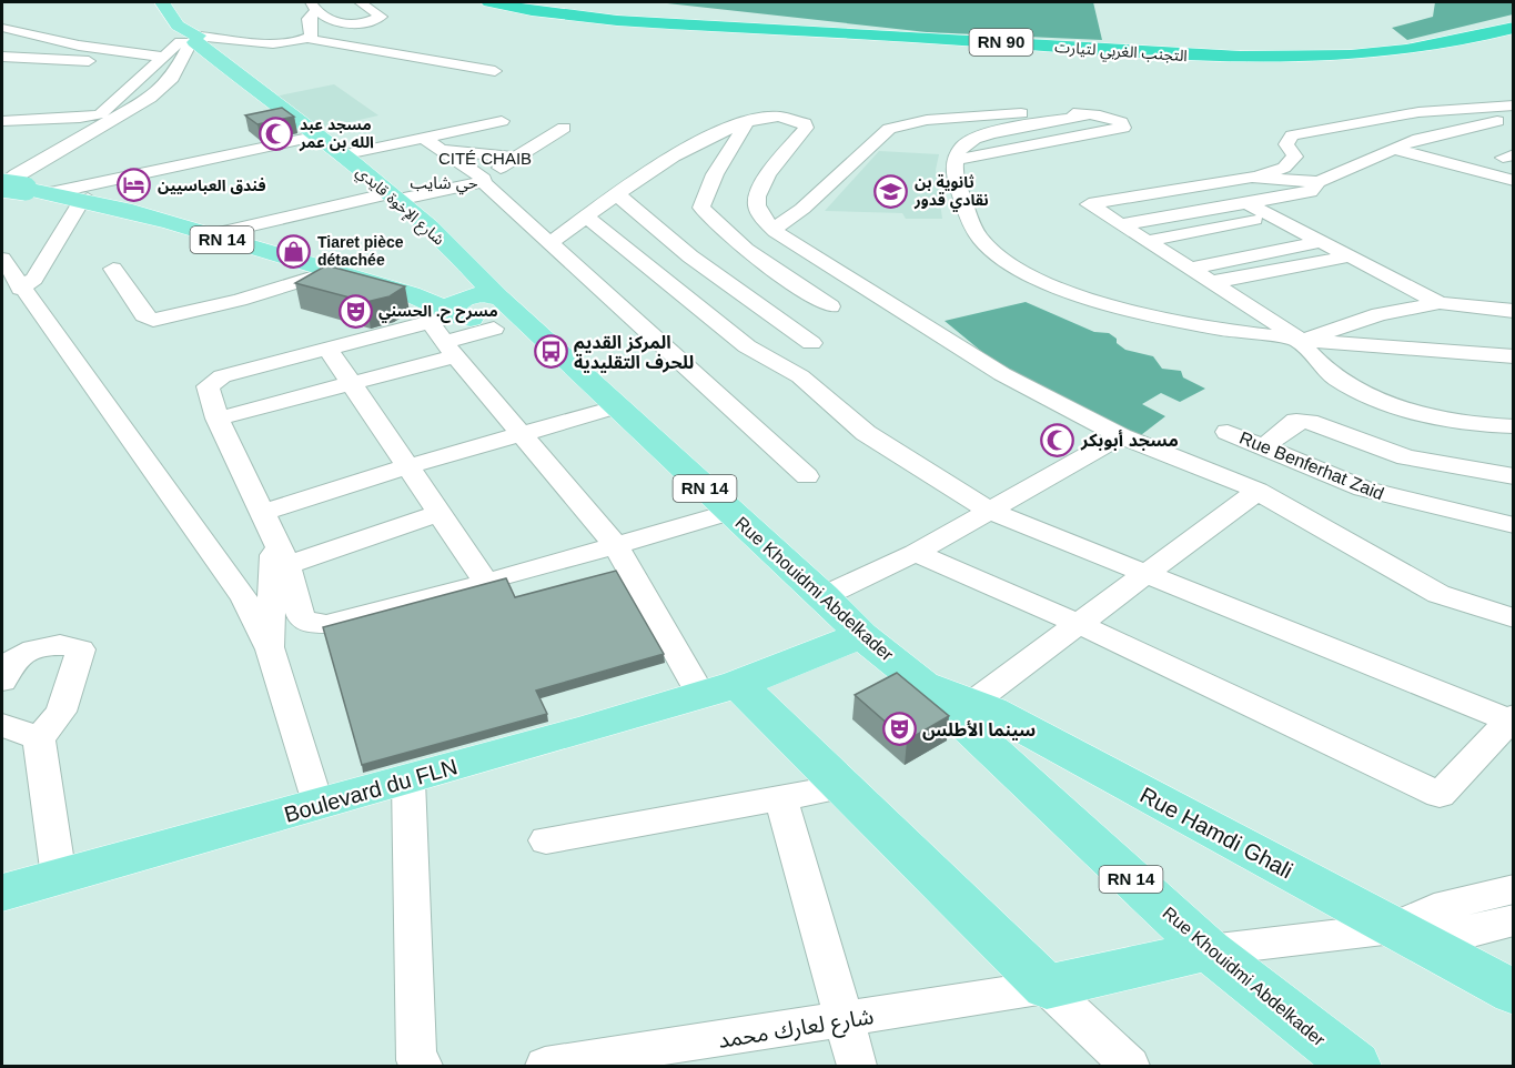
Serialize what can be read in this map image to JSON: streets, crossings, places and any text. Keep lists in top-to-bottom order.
{
  "streets": {
    "highway": ["RN 90", "التجنب الغربي لتيارت"],
    "main road": [
      "شارع الإخوة قايدي",
      "RN 14",
      "Rue Khouidmi Abdelkader",
      "Boulevard du FLN",
      "Rue Hamdi Ghali"
    ],
    "street": ["Rue Benferhat Zaid", "شارع لعارك محمد"]
  },
  "crossings": [
    ["شارع الإخوة قايدي", "RN 14"],
    ["شارع الإخوة قايدي", "Rue Khouidmi Abdelkader"],
    ["RN 14", "Rue Khouidmi Abdelkader"],
    ["Rue Khouidmi Abdelkader", "Boulevard du FLN"],
    ["Rue Khouidmi Abdelkader", "Rue Hamdi Ghali"]
  ],
  "districts": ["CITÉ CHAIB", "حي شايب"],
  "places": {
    "mosque": ["مسجد عبد الله بن عمر", "مسجد أبوبكر"],
    "hotel": ["فندق العباسيين"],
    "school or university": ["ثانوية بن نقادي قدور"],
    "shop": ["Tiaret pièce détachée"],
    "theatre": ["مسرح ح. الحسني", "سينما الأطلس"],
    "bus stop": ["المركز القديم للحرف التقليدية"]
  }
}
